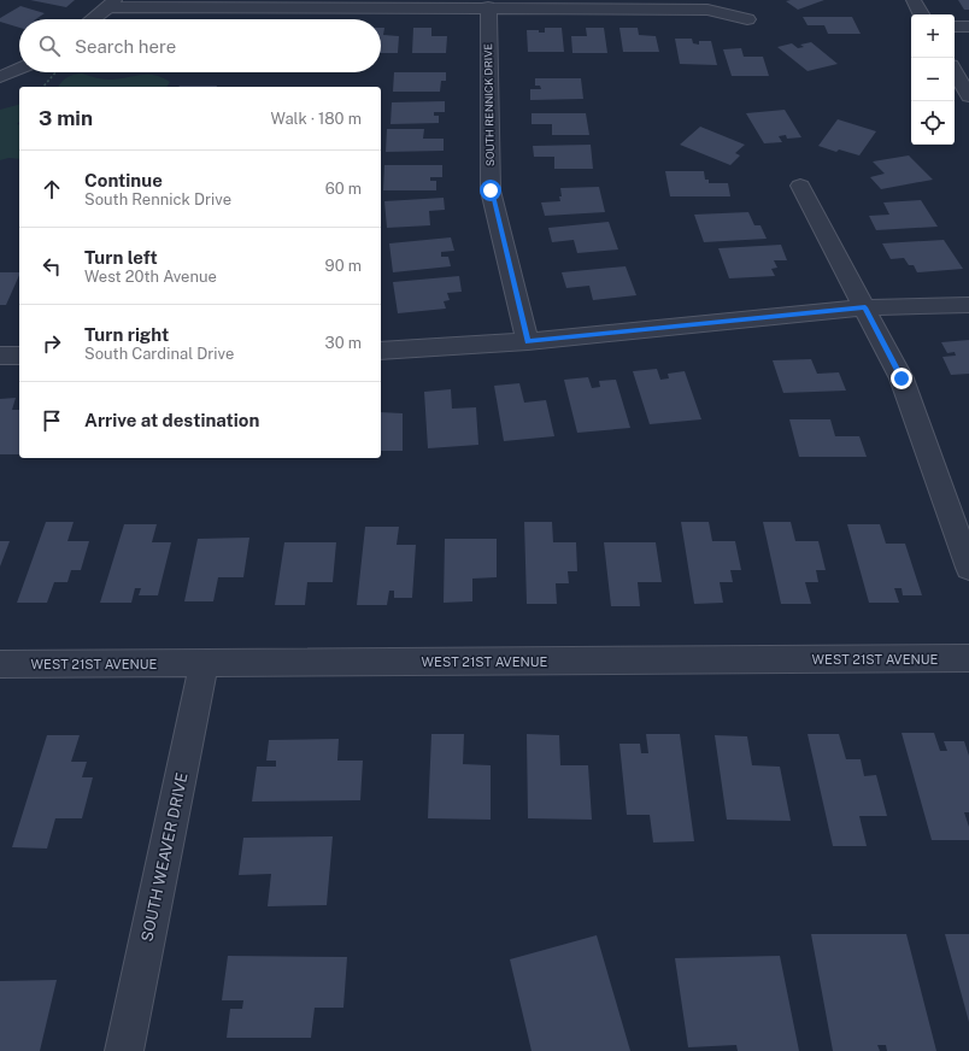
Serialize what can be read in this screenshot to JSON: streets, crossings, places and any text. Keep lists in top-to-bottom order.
{
  "streets": {
    "street": ["SOUTH RENNICK DRIVE", "WEST 21ST AVENUE", "SOUTH WEAVER DRIVE"]
  },
  "crossings": [
    ["WEST 21ST AVENUE", "SOUTH WEAVER DRIVE"]
  ],
  "page": {
    "map_buttons": ["+", "−"],
    "search": "Search here",
    "heading": ["3 min", "Walk · 180 m"],
    "list": [
      ["Continue", "South Rennick Drive", "60 m"],
      ["Turn left", "West 20th Avenue", "90 m"],
      ["Turn right", "South Cardinal Drive", "30 m"],
      "Arrive at destination"
    ]
  }
}
